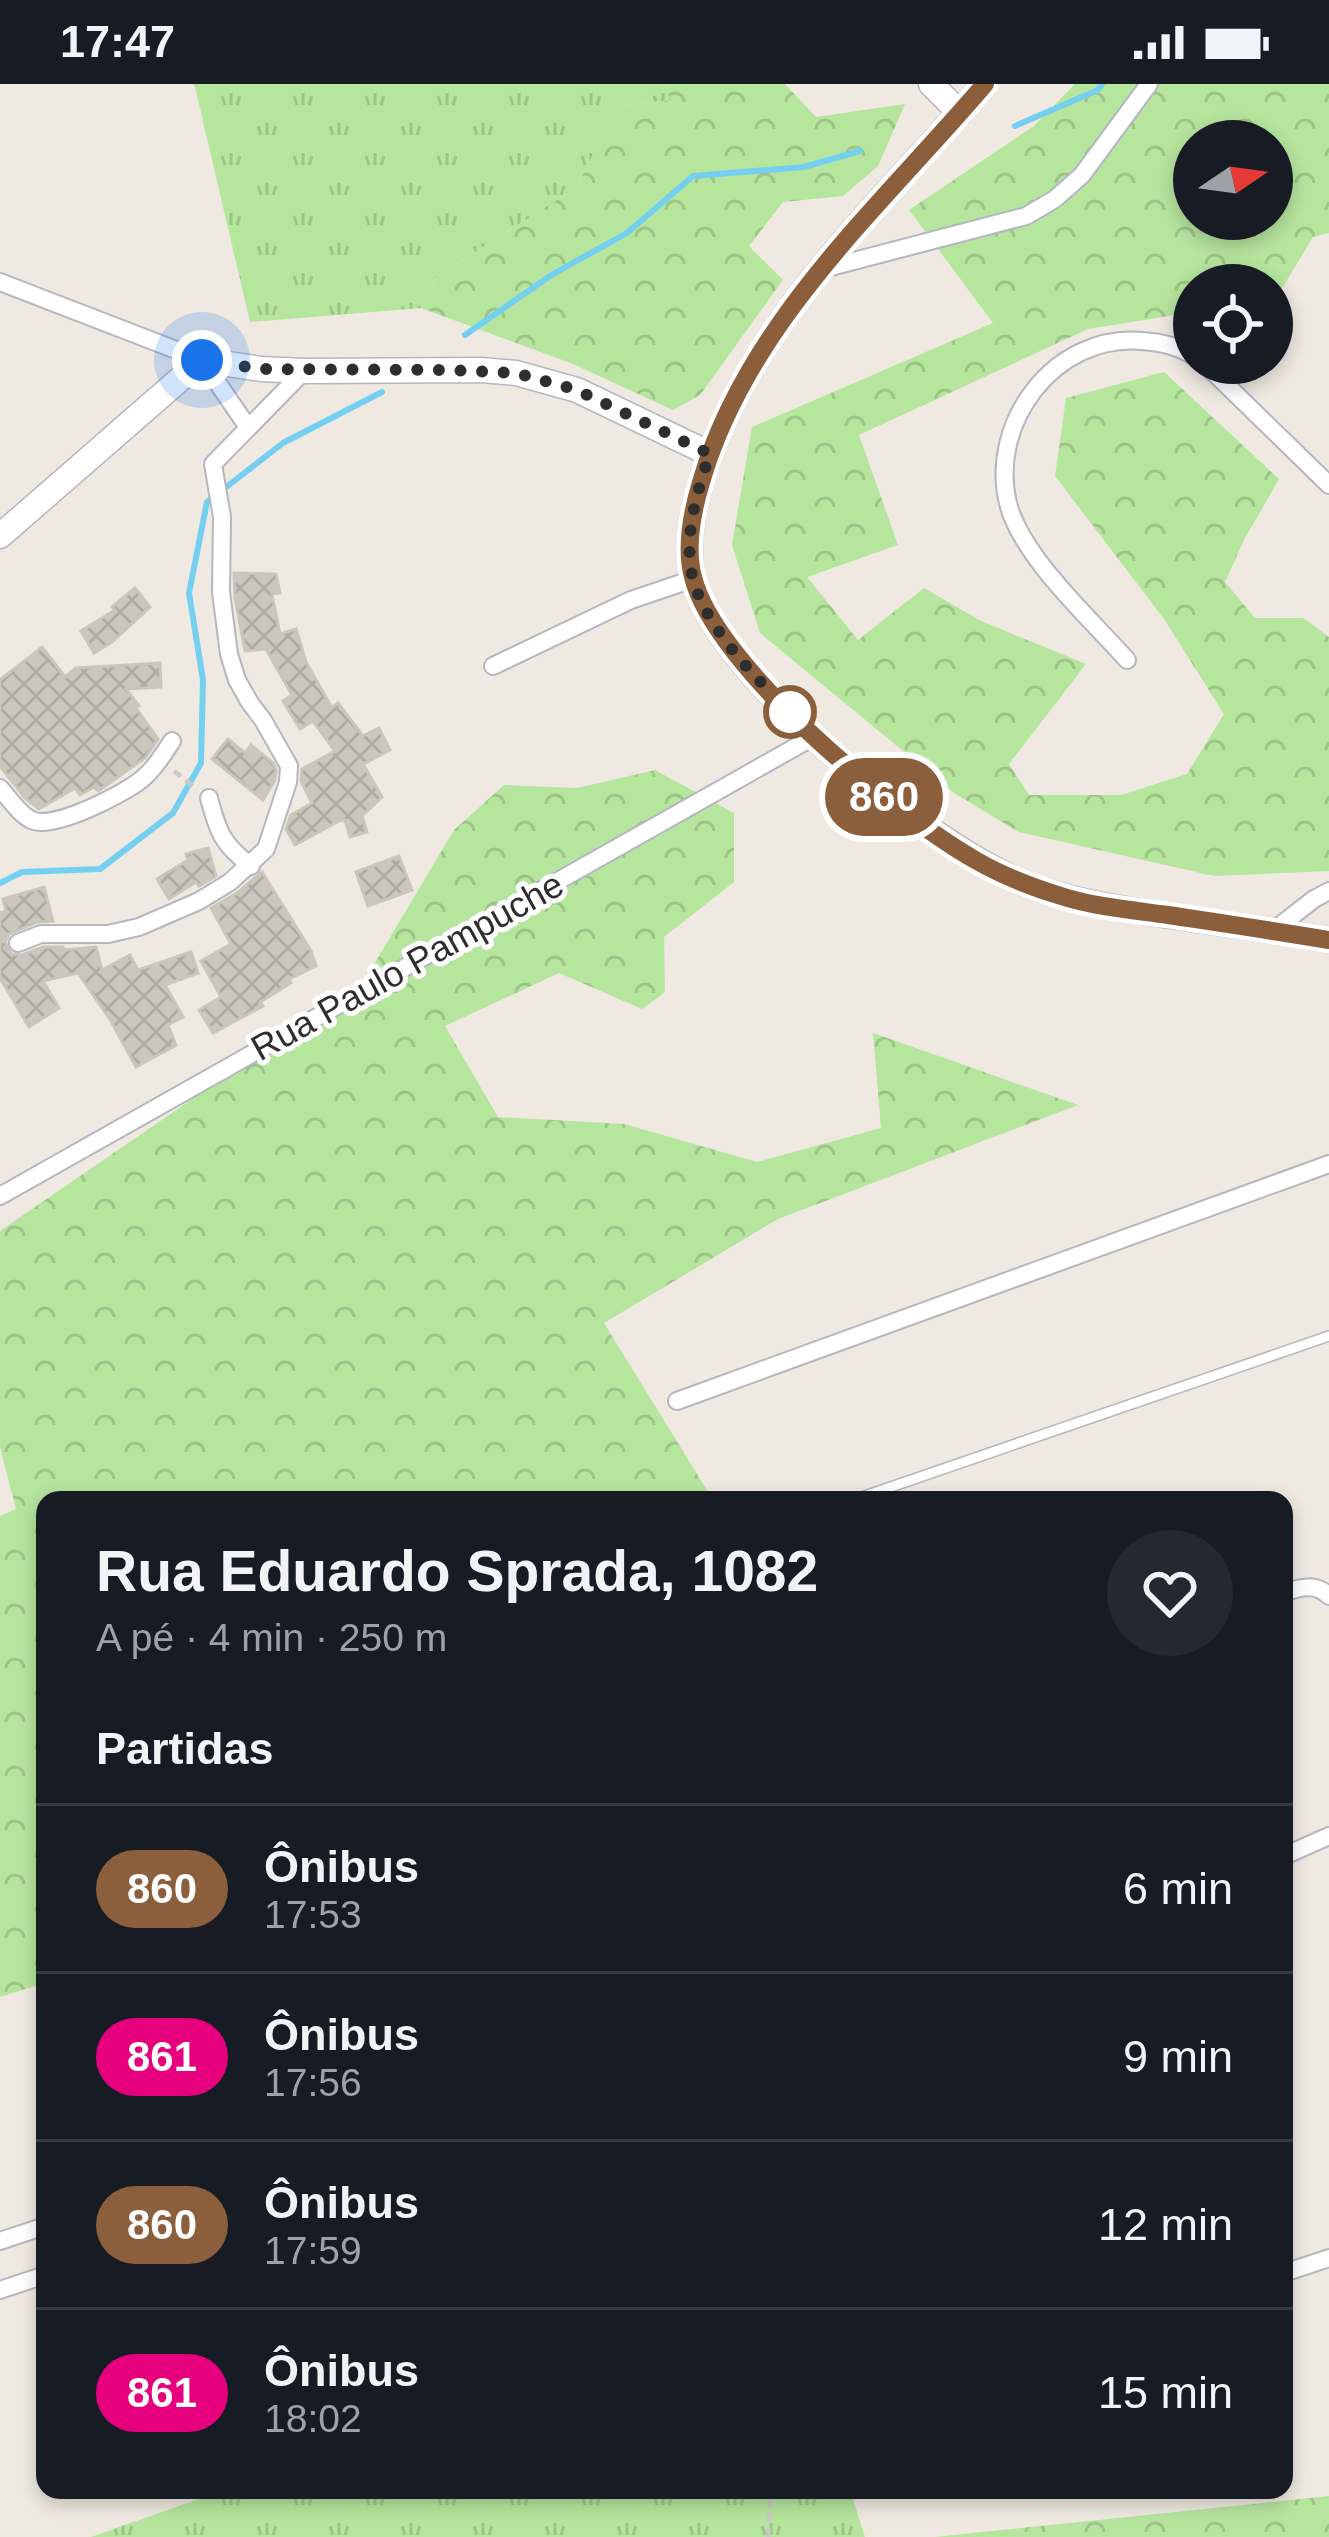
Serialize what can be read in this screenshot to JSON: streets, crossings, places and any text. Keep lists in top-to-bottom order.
{
  "streets": {
    "street": ["Rua Paulo Pampuche"]
  },
  "lines": ["bus line 860"],
  "north": "right",
  "page": {
    "status": "17:47",
    "on_map": "860",
    "heading": [
      ["Rua Eduardo Sprada, 1082", "A pé · 4 min · 250 m"],
      "Partidas"
    ],
    "list": [
      {
        "mark": "860",
        "name": "Ônibus",
        "note": "17:53",
        "value": "6 min"
      },
      {
        "mark": "861",
        "name": "Ônibus",
        "note": "17:56",
        "value": "9 min"
      },
      {
        "mark": "860",
        "name": "Ônibus",
        "note": "17:59",
        "value": "12 min"
      },
      {
        "mark": "861",
        "name": "Ônibus",
        "note": "18:02",
        "value": "15 min"
      }
    ]
  }
}
